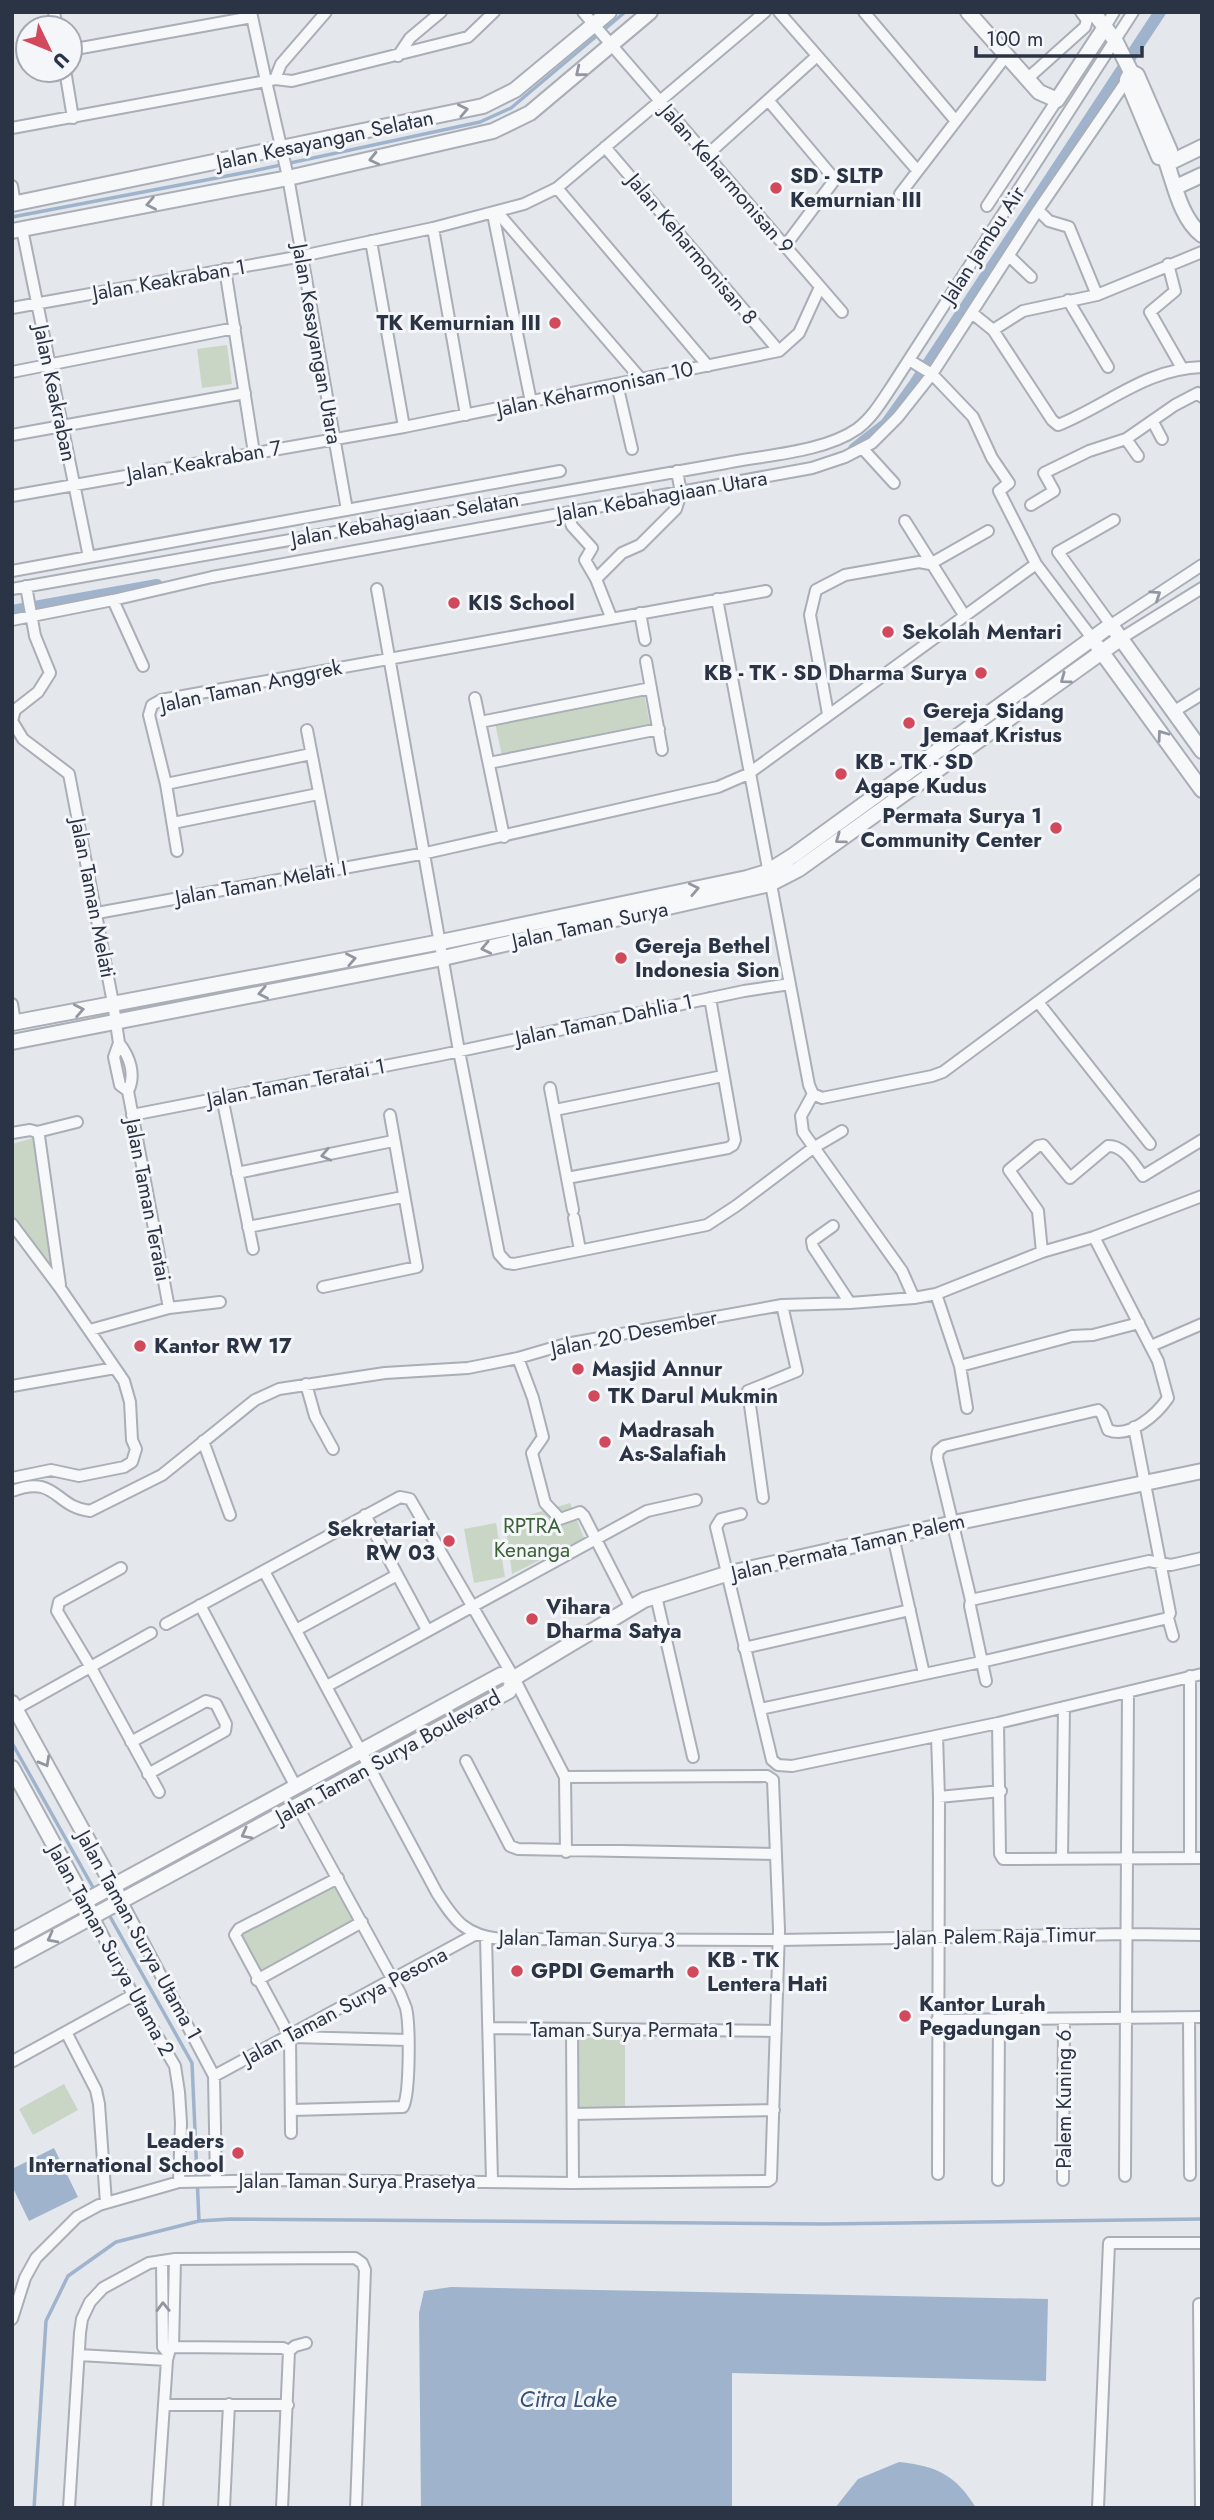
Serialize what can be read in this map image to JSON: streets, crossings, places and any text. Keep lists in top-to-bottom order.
{
  "streets": {
    "street": [
      "Jalan Kesayangan Selatan",
      "Jalan Keharmonisan 9",
      "Jalan Jambu Air",
      "Jalan Keharmonisan 8",
      "Jalan Keakraban 1",
      "Jalan Kesayangan Utara",
      "Jalan Keharmonisan 10",
      "Jalan Keakraban",
      "Jalan Keakraban 7",
      "Jalan Kebahagiaan Utara",
      "Jalan Kebahagiaan Selatan",
      "Jalan Taman Anggrek",
      "Jalan Taman Melati I",
      "Jalan Taman Melati",
      "Jalan Taman Surya",
      "Jalan Taman Dahlia 1",
      "Jalan Taman Teratai 1",
      "Jalan Taman Teratai",
      "Jalan 20 Desember",
      "Jalan Permata Taman Palem",
      "Jalan Taman Surya Boulevard",
      "Jalan Taman Surya Utama 1",
      "Jalan Palem Raja Timur",
      "Jalan Taman Surya 3",
      "Jalan Taman Surya Utama 2",
      "Jalan Taman Surya Pesona",
      "Taman Surya Permata 1",
      "Palem Kuning 6",
      "Jalan Taman Surya Prasetya"
    ]
  },
  "crossings": [
    ["Jalan Kesayangan Selatan", "Jalan Kesayangan Utara"],
    ["Jalan Keharmonisan 9", "Jalan Keakraban 1"],
    ["Jalan Jambu Air", "Jalan Kebahagiaan Selatan"],
    ["Jalan Keharmonisan 8", "Jalan Keakraban 1"],
    ["Jalan Keharmonisan 8", "Jalan Keharmonisan 10"],
    ["Jalan Keakraban 1", "Jalan Kesayangan Utara"],
    ["Jalan Keakraban 1", "Jalan Keakraban"],
    ["Jalan Kesayangan Utara", "Jalan Keharmonisan 10"],
    ["Jalan Kesayangan Utara", "Jalan Keakraban 7"],
    ["Jalan Keharmonisan 10", "Jalan Keakraban 7"],
    ["Jalan Keakraban", "Jalan Keakraban 7"],
    ["Jalan Taman Melati I", "Jalan Taman Melati"],
    ["Jalan Taman Melati", "Jalan Taman Surya"],
    ["Jalan Taman Melati", "Jalan Taman Teratai"],
    ["Jalan Taman Surya", "Jalan Taman Teratai"],
    ["Jalan Taman Dahlia 1", "Jalan Taman Teratai 1"],
    ["Jalan Taman Teratai 1", "Jalan Taman Teratai"],
    ["Jalan Permata Taman Palem", "Jalan Taman Surya Boulevard"],
    ["Jalan Taman Surya Boulevard", "Jalan Taman Surya Utama 1"],
    ["Jalan Taman Surya Boulevard", "Jalan Taman Surya 3"],
    ["Jalan Taman Surya Boulevard", "Jalan Taman Surya Utama 2"],
    ["Jalan Taman Surya Utama 1", "Jalan Taman Surya Pesona"],
    ["Jalan Taman Surya Utama 1", "Jalan Taman Surya Prasetya"],
    ["Jalan Palem Raja Timur", "Jalan Taman Surya 3"],
    ["Jalan Taman Surya 3", "Jalan Taman Surya Pesona"],
    ["Jalan Taman Surya Utama 2", "Jalan Taman Surya Prasetya"]
  ],
  "water": ["Citra Lake"],
  "parks": ["RPTRA Kenanga"],
  "places": [
    "SD - SLTP Kemurnian III",
    "TK Kemurnian III",
    "KIS School",
    "Sekolah Mentari",
    "KB - TK - SD Dharma Surya",
    "Gereja Sidang Jemaat Kristus",
    "KB - TK - SD Agape Kudus",
    "Permata Surya 1 Community Center",
    "Gereja Bethel Indonesia Sion",
    "Kantor RW 17",
    "Masjid Annur",
    "TK Darul Mukmin",
    "Madrasah As-Salafiah",
    "Sekretariat RW 03",
    "Vihara Dharma Satya",
    "GPDI Gemarth",
    "KB - TK Lentera Hati",
    "Kantor Lurah Pegadungan",
    "Leaders International School"
  ],
  "scale_bar": "100 m",
  "north": "bottom right"
}
